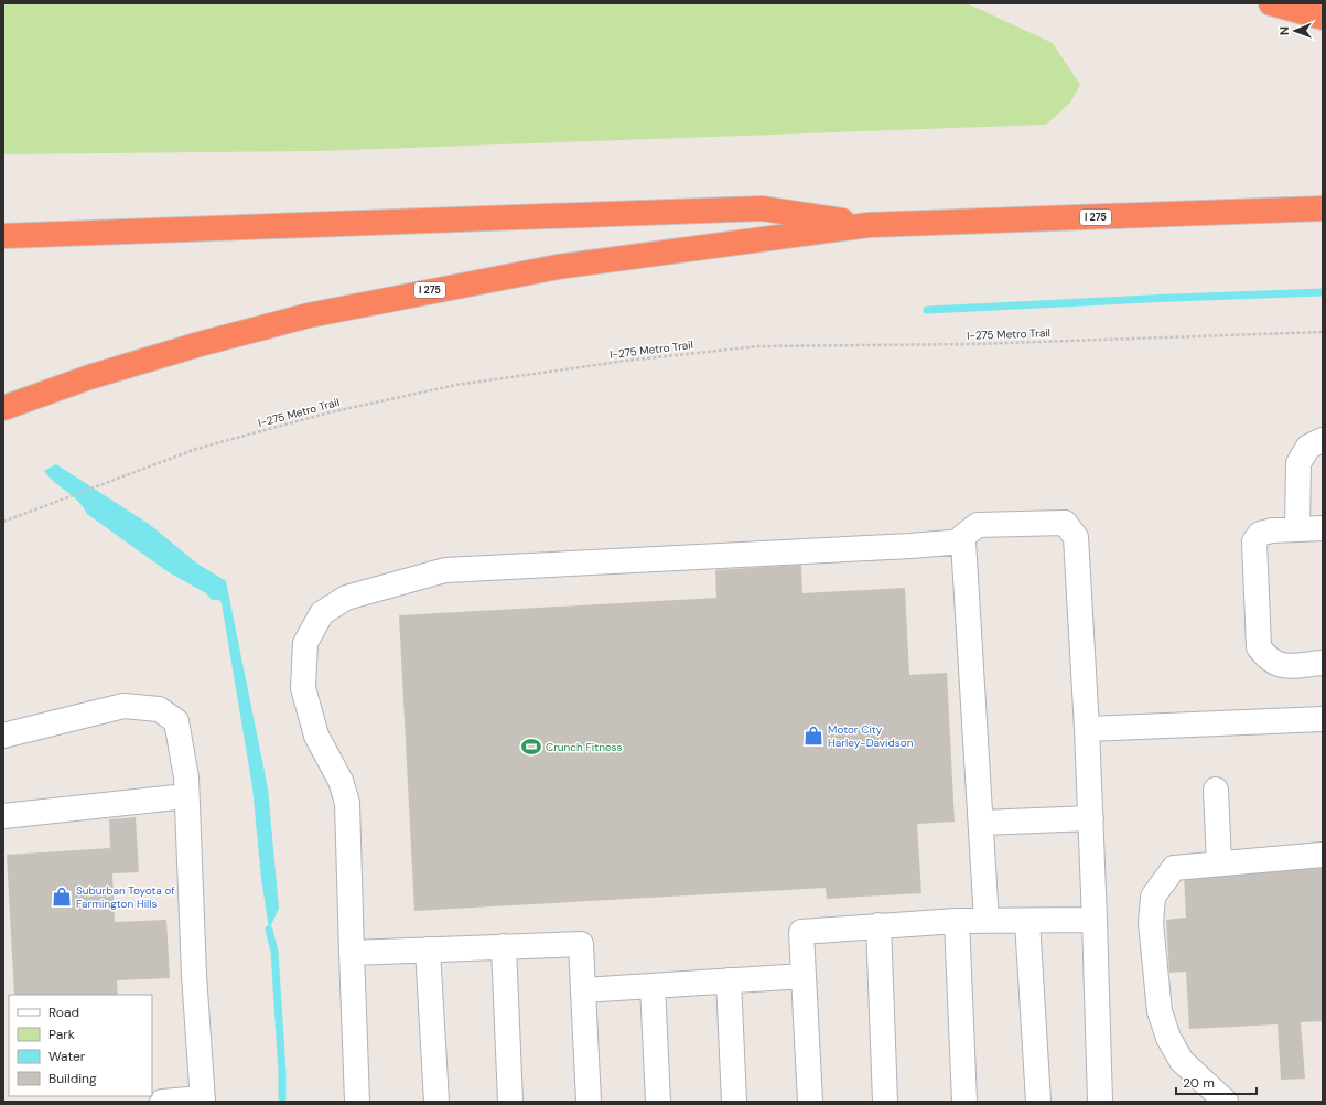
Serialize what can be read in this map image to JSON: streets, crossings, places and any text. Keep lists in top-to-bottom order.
{
  "streets": {
    "highway": ["I 275"],
    "path": ["I-275 Metro Trail"]
  },
  "places": {
    "shop": ["Motor City Harley-Davidson", "Suburban Toyota of Farmington Hills"],
    "sports": ["Crunch Fitness"]
  },
  "legend": [
    "Road",
    "Park",
    "Water",
    "Building"
  ],
  "scale_bar": "20 m",
  "north": "left"
}
